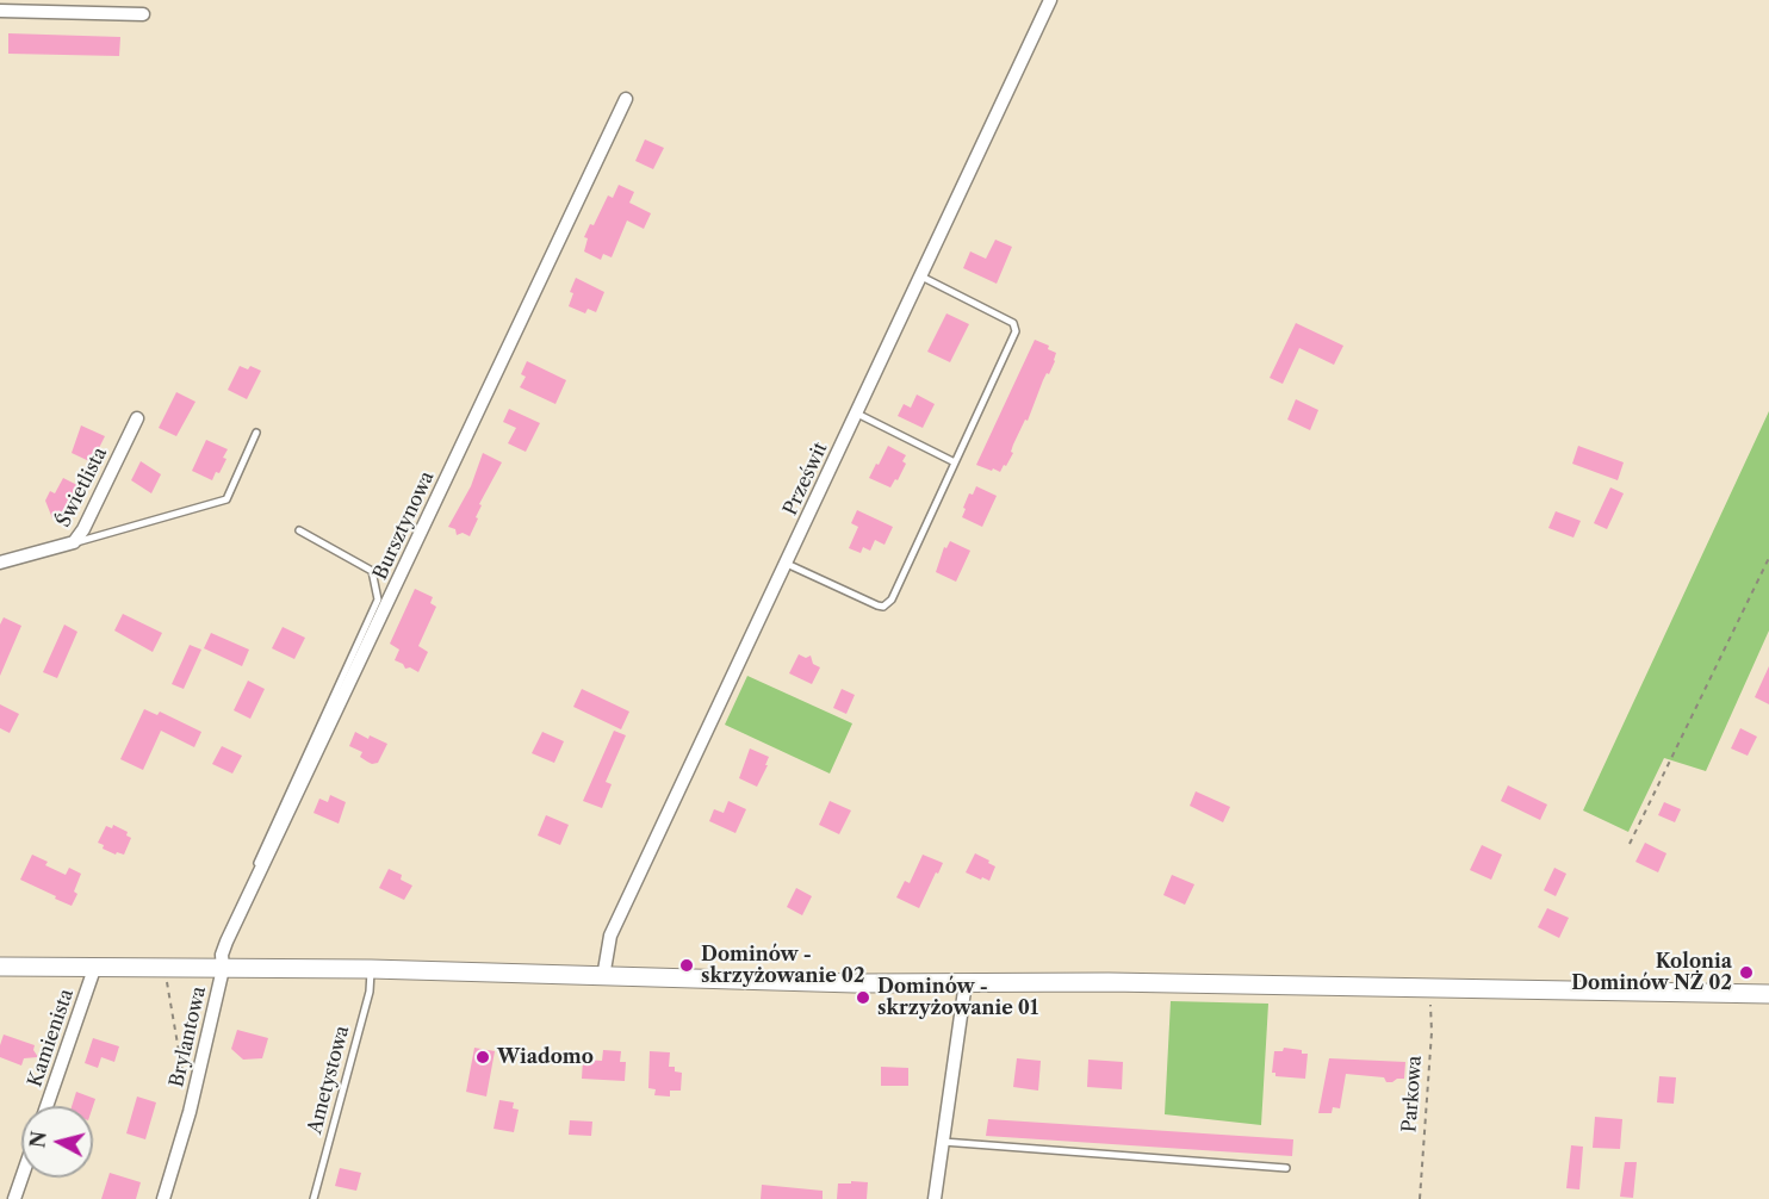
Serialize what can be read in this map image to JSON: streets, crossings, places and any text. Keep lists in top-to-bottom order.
{
  "streets": {
    "street": [
      "Prześwit",
      "Świetlista",
      "Bursztynowa",
      "Brylantowa",
      "Kamienista"
    ],
    "lane": ["Ametystowa"],
    "path": ["Parkowa"]
  },
  "crossings": [
    ["Bursztynowa", "Brylantowa"]
  ],
  "places": [
    "Dominów - skrzyżowanie 02",
    "Kolonia Dominów NŻ 02",
    "Dominów - skrzyżowanie 01",
    "Wiadomo"
  ],
  "north": "left"
}
